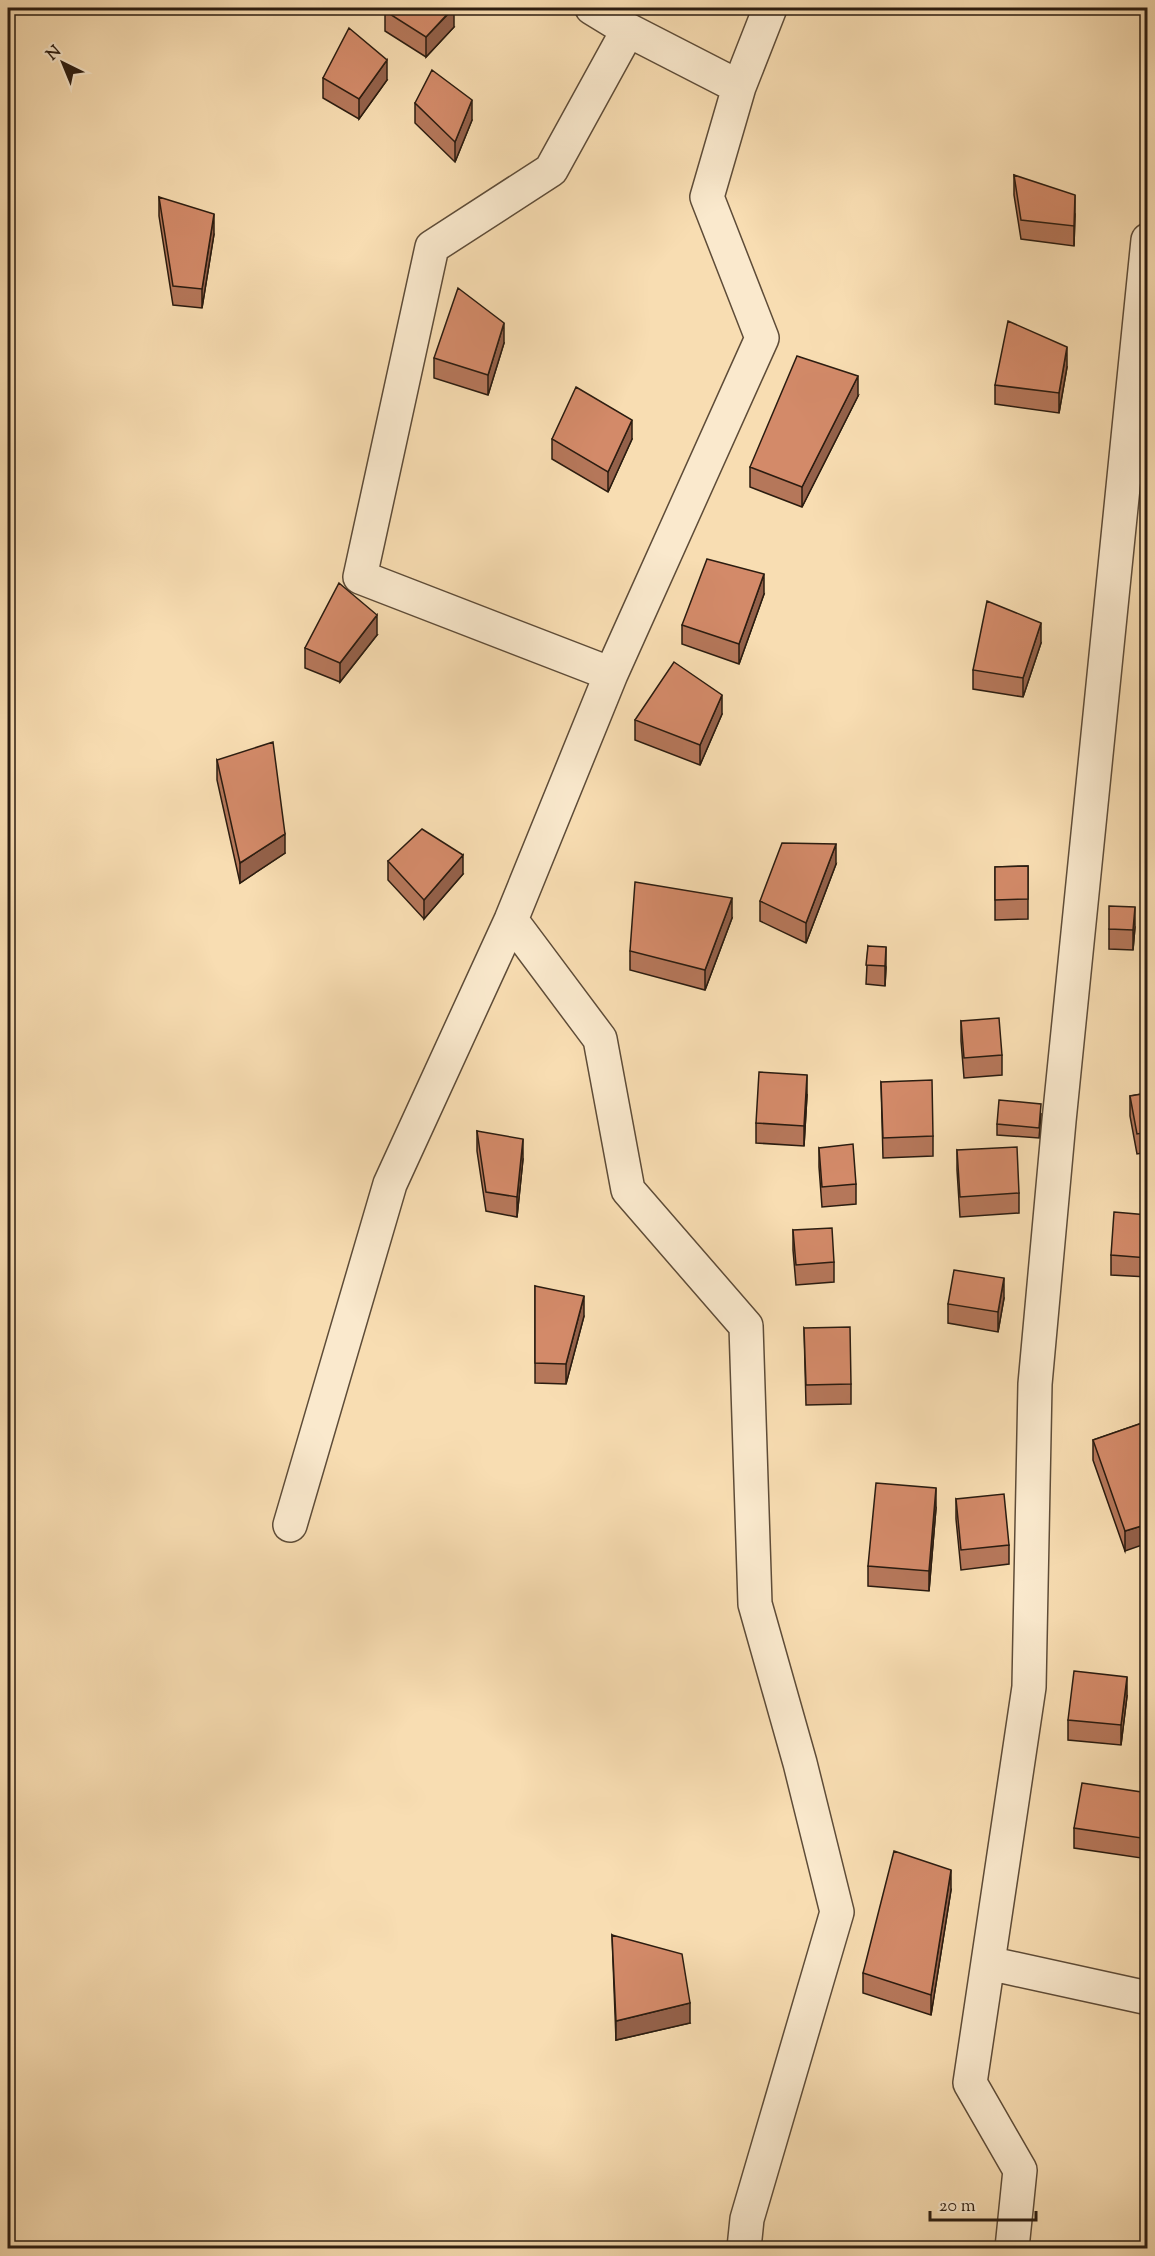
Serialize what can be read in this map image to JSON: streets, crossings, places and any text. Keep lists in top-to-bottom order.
{
  "scale_bar": "20 m",
  "north": "top left"
}
